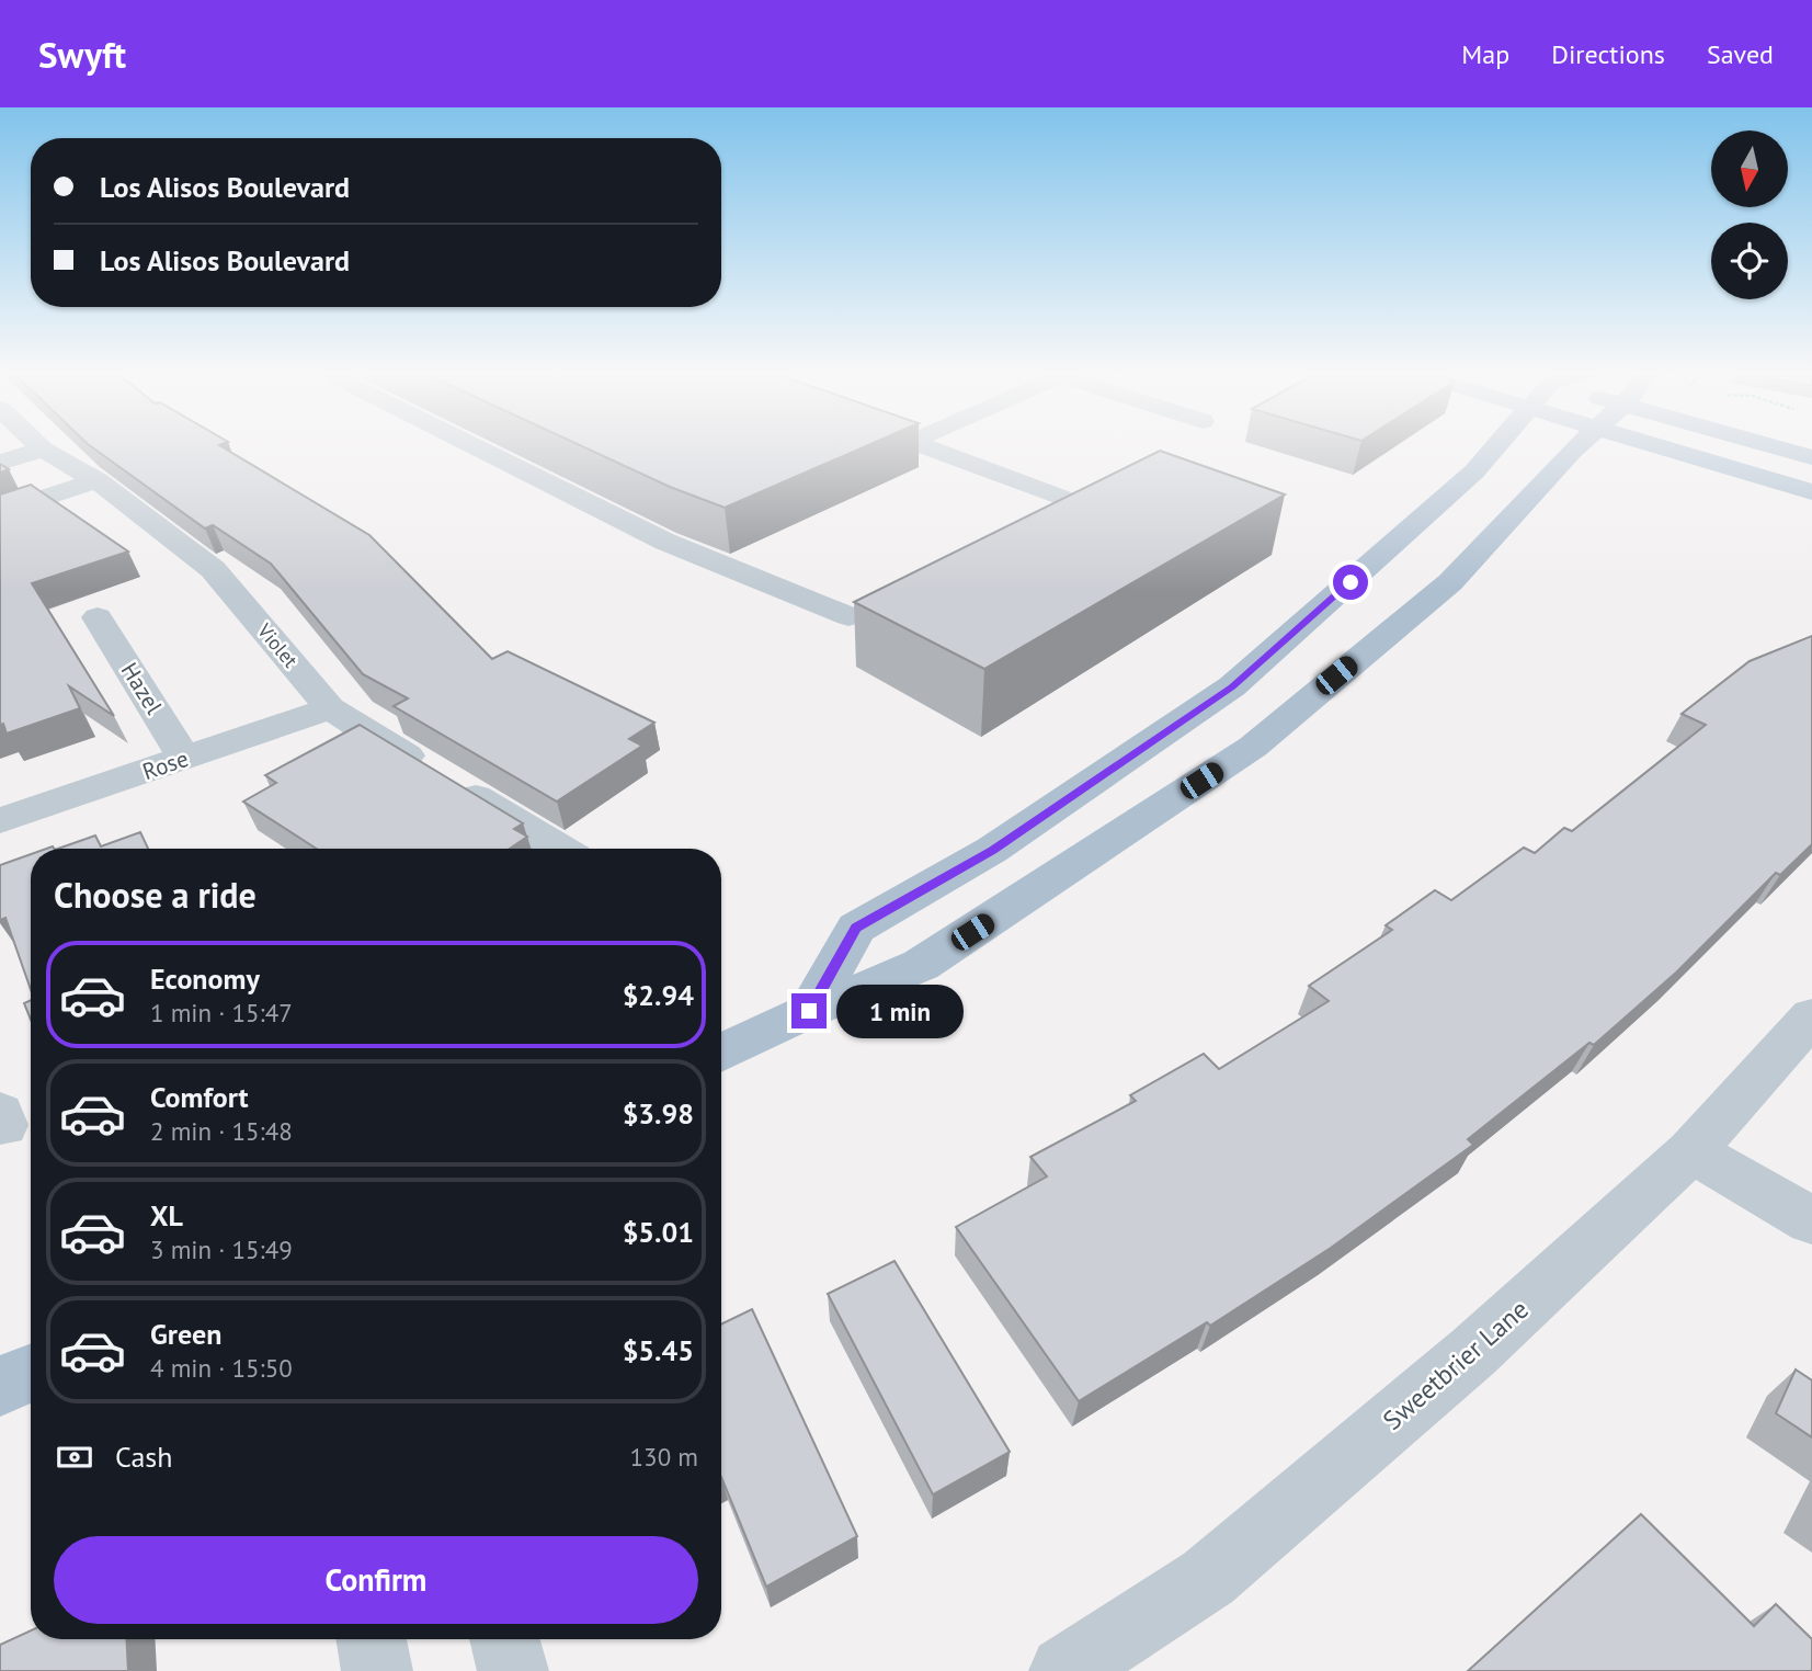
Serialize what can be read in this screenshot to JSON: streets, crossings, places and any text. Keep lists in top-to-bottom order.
{
  "streets": {
    "street": [
      "Violet",
      "Hazel",
      "Rose",
      "Sweetbrier Lane"
    ]
  },
  "crossings": [
    ["Violet", "Rose"],
    ["Hazel", "Rose"]
  ],
  "north": "bottom",
  "page": {
    "header": "Swyft",
    "nav": ["Map", "Directions", "Saved"],
    "banner": ["Los Alisos Boulevard", "Los Alisos Boulevard"],
    "heading": "Choose a ride",
    "list": [
      {
        "name": "Economy",
        "note": "1 min · 15:47",
        "value": "$2.94"
      },
      {
        "name": "Comfort",
        "note": "2 min · 15:48",
        "value": "$3.98"
      },
      {
        "name": "XL",
        "note": "3 min · 15:49",
        "value": "$5.01"
      },
      {
        "name": "Green",
        "note": "4 min · 15:50",
        "value": "$5.45"
      }
    ],
    "bubble": "1 min",
    "pay": ["Cash", "130 m"],
    "buttons": "Confirm"
  }
}
